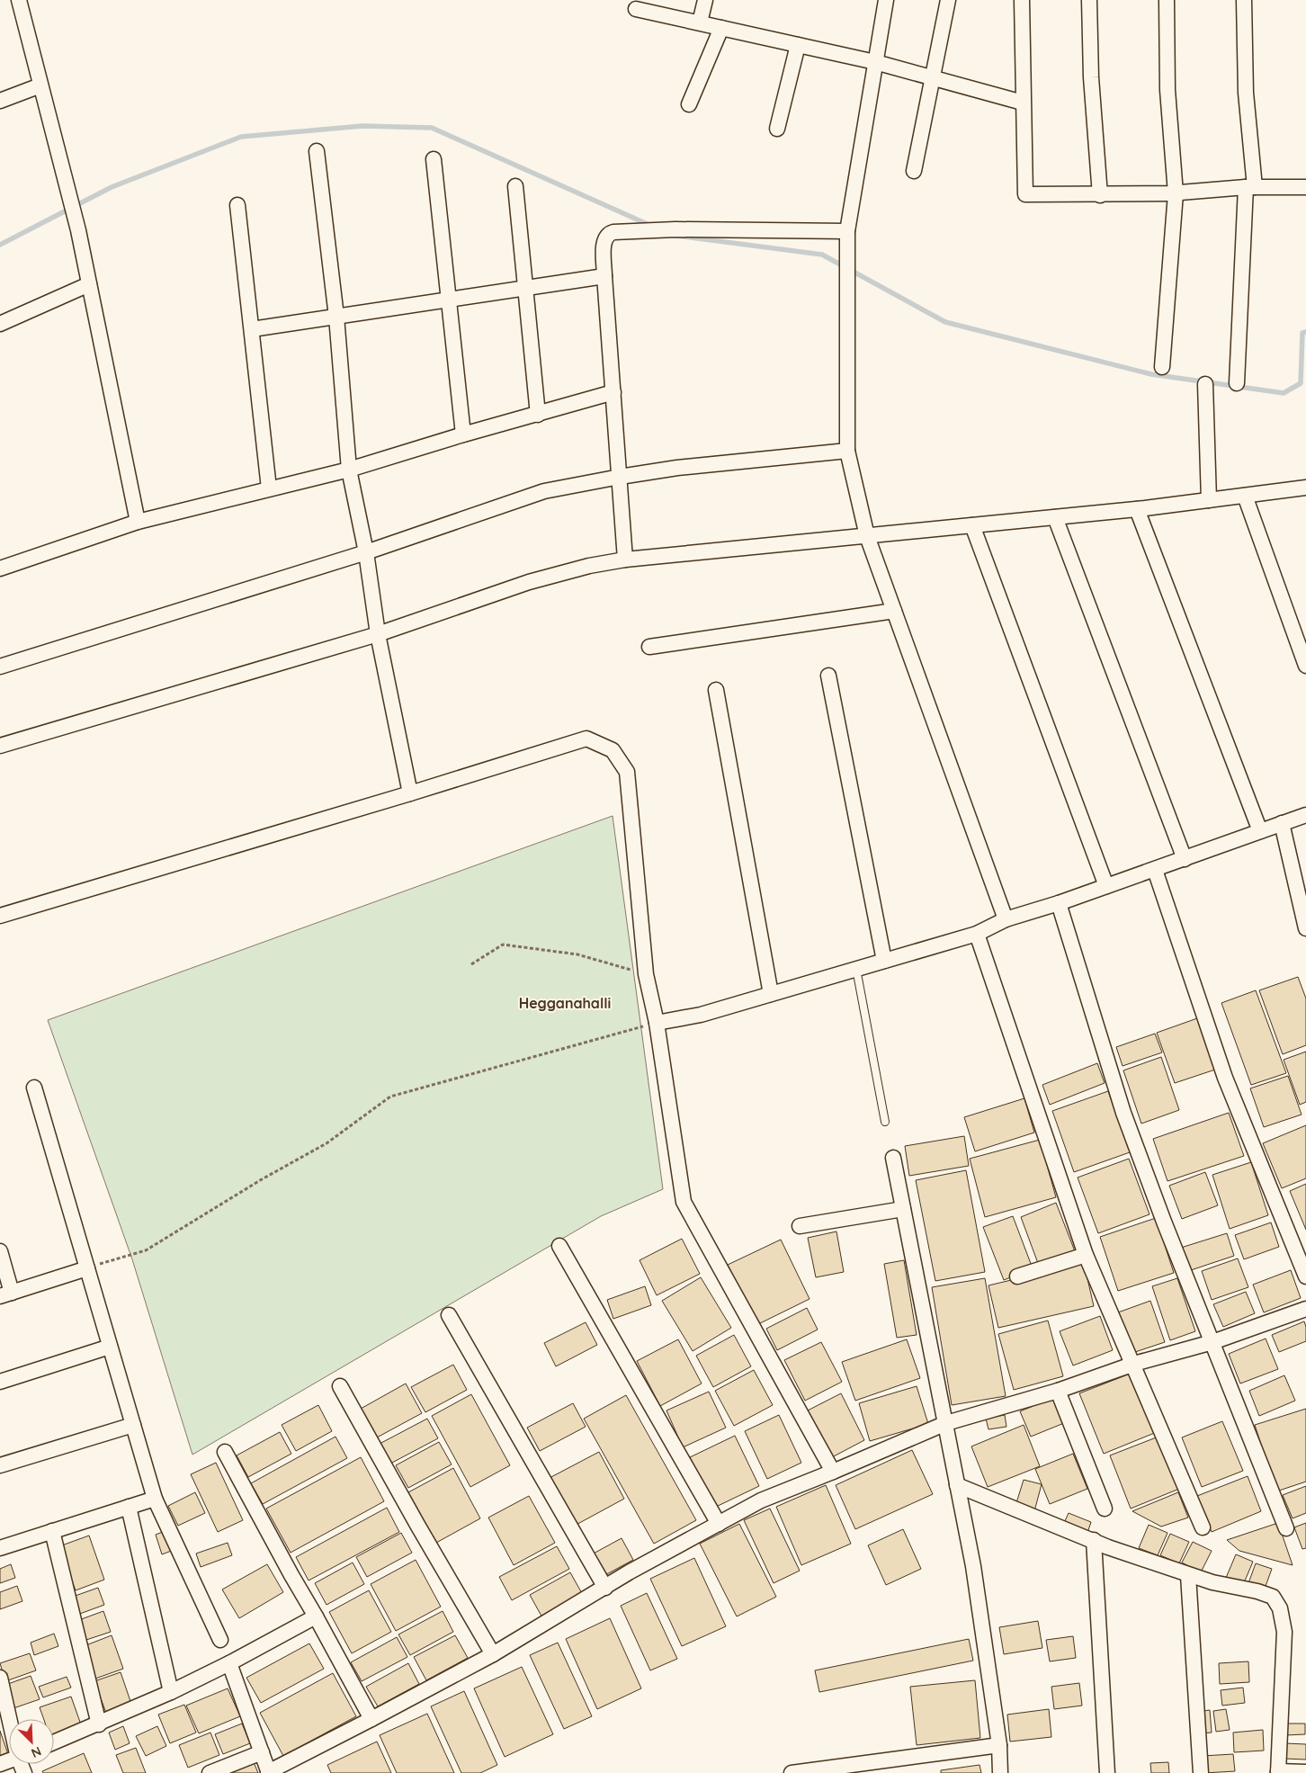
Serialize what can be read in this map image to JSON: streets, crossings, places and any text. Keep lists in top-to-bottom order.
{
  "districts": ["Hegganahalli"],
  "north": "bottom right"
}
